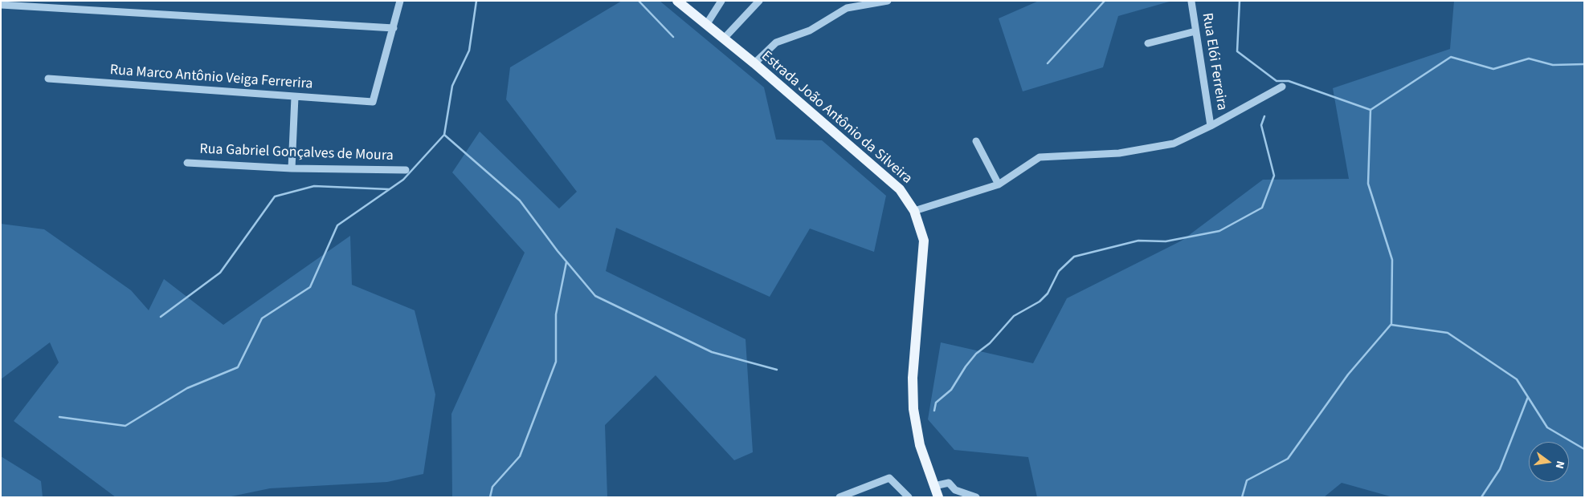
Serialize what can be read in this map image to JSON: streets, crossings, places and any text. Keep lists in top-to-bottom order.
{
  "streets": {
    "main road": ["Estrada João Antônio da Silveira"],
    "street": ["Rua Elói Ferreira", "Rua Marco Antônio Veiga Ferrerira", "Rua Gabriel Gonçalves de Moura"]
  },
  "north": "right"
}
